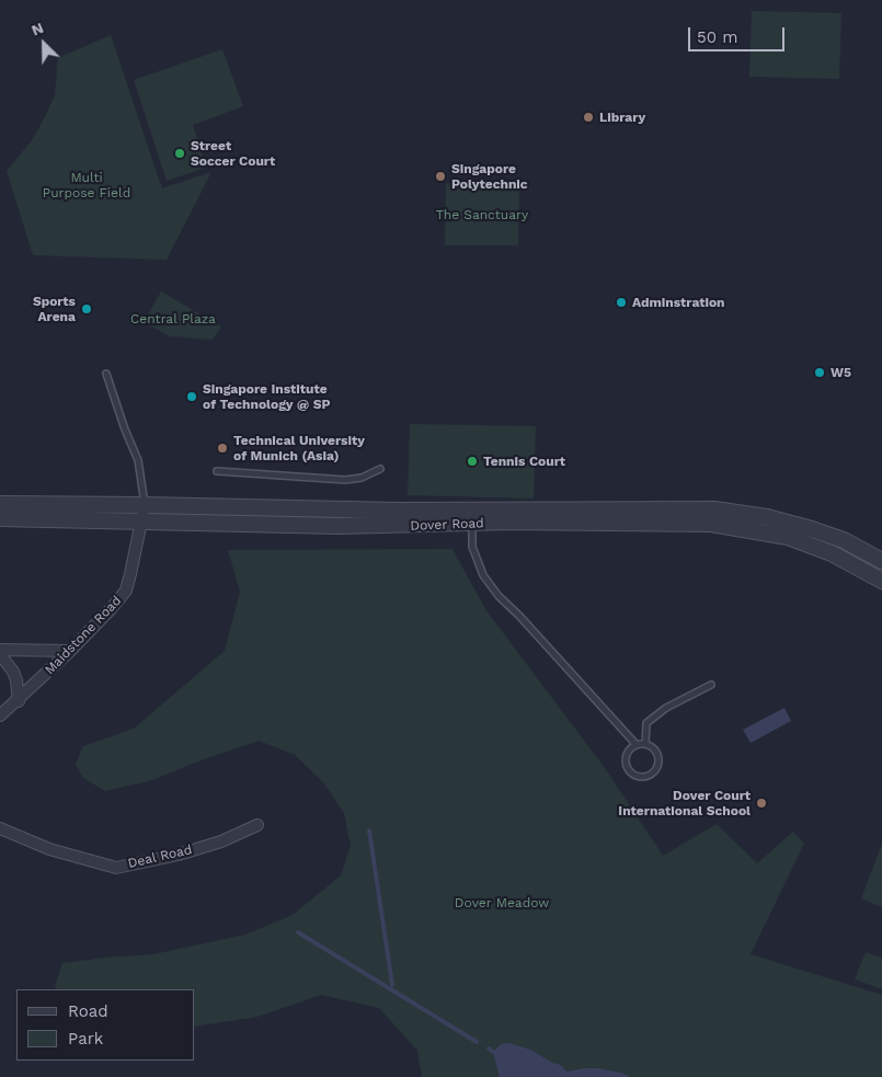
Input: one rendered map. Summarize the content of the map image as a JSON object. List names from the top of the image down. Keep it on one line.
{"streets":{"street":["Dover Road","Maidstone Road","Deal Road"]},"crossings":[["Dover Road","Maidstone Road"]],"parks":["Multi Purpose Field","The Sanctuary","Central Plaza","Dover Meadow"],"places":["Library","Street Soccer Court","Singapore Polytechnic","Adminstration","Sports Arena","W5","Singapore Institute of Technology @ SP","Technical University of Munich (Asia)","Tennis Court","Dover Court International School"],"legend":["Road","Park"],"scale_bar":"50 m","north":"top left"}
